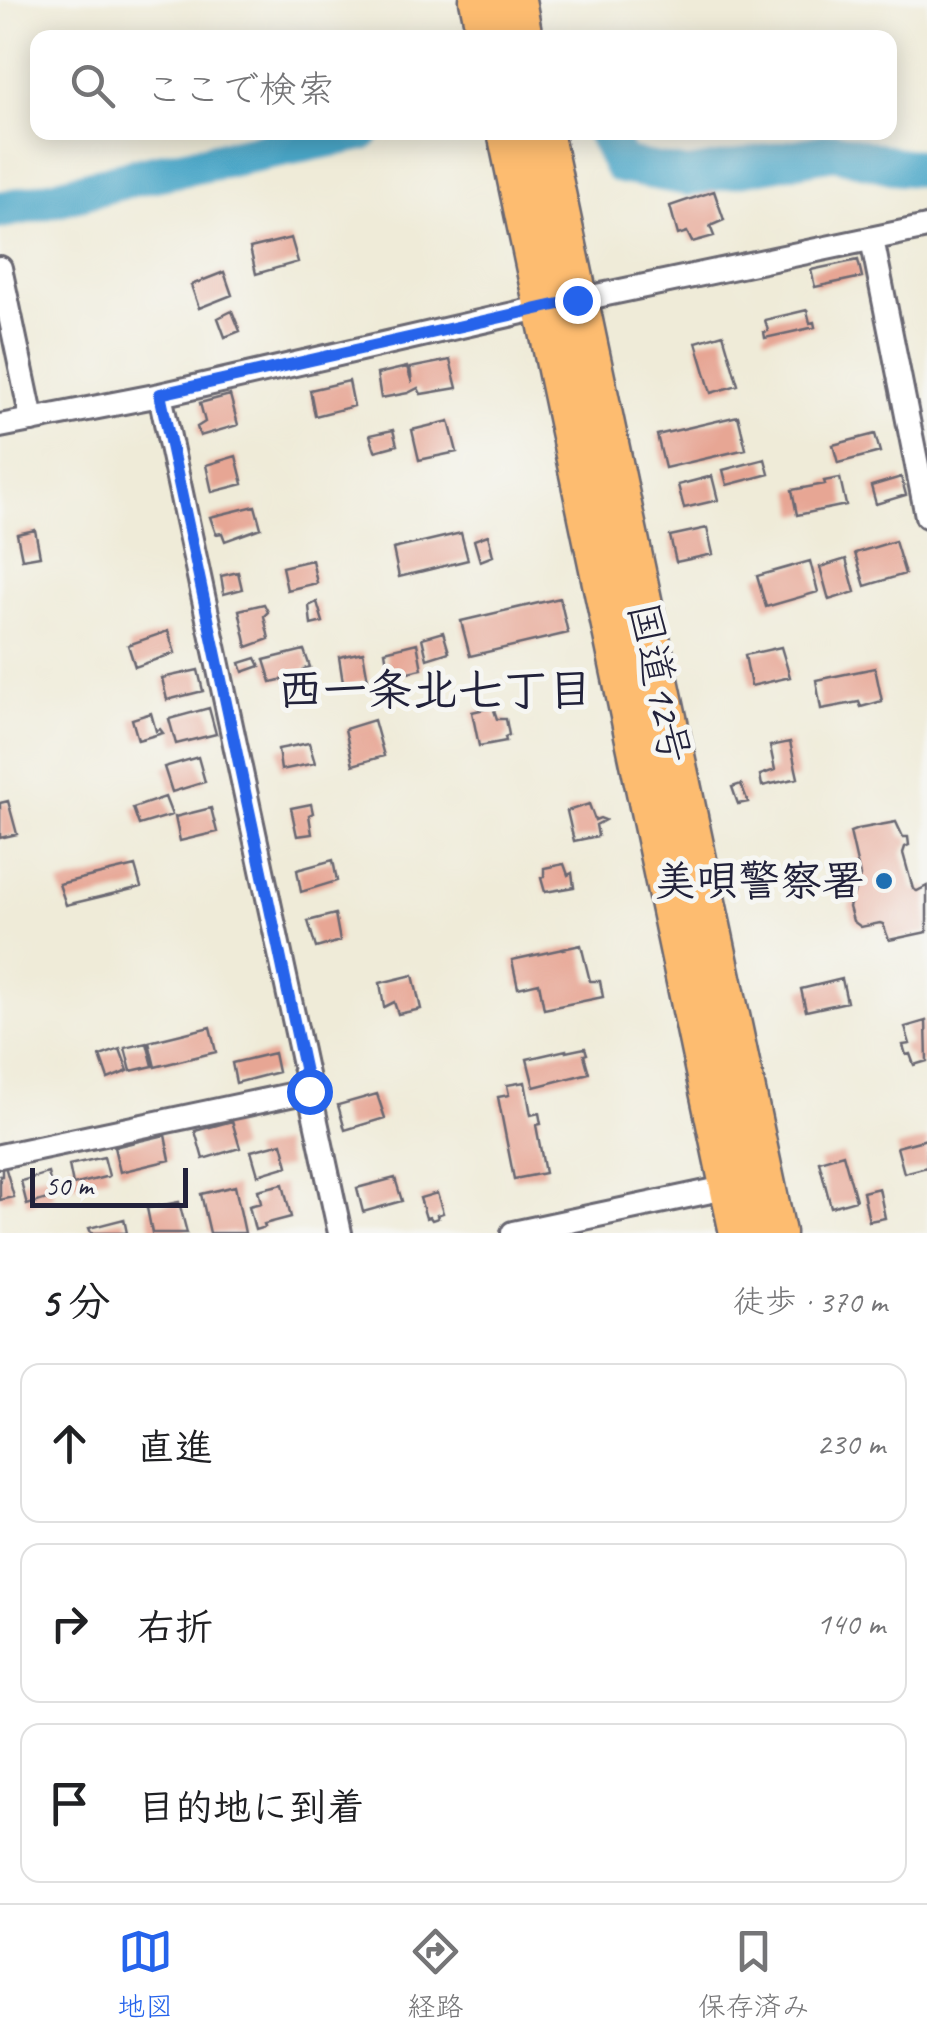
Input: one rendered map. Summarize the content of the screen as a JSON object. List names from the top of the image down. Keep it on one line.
{"streets":{"highway":["国道12号"]},"districts":["西一条北七丁目"],"places":["美唄警察署"],"scale_bar":"50 m","page":{"search":"ここで検索","scale":"50 m","heading":["5 分","徒歩 · 370 m"],"list":[["直進","230 m"],["右折","140 m"],"目的地に到着"],"nav":["地図","経路","保存済み"]}}
